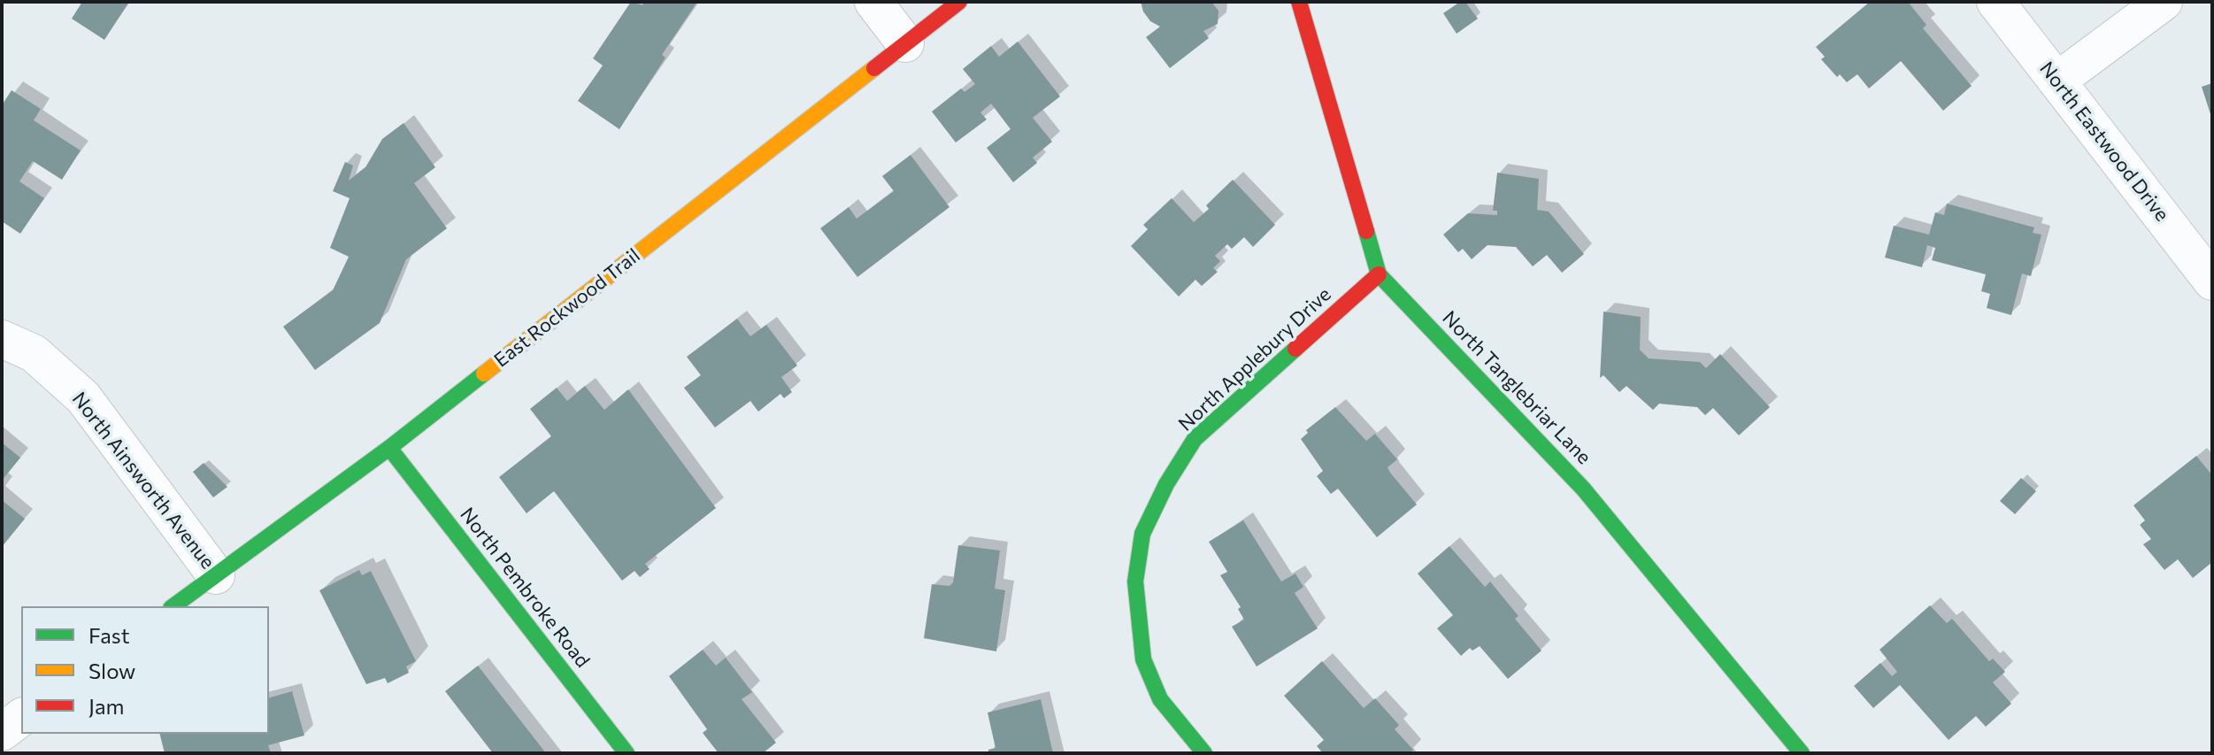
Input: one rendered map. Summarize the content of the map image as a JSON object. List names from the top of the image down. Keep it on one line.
{"streets":{"street":["North Eastwood Drive","East Rockwood Trail","North Applebury Drive","North Tanglebriar Lane","North Ainsworth Avenue","North Pembroke Road"]},"crossings":[["East Rockwood Trail","North Ainsworth Avenue"],["East Rockwood Trail","North Pembroke Road"],["North Applebury Drive","North Tanglebriar Lane"]],"legend":["Fast","Slow","Jam"]}
